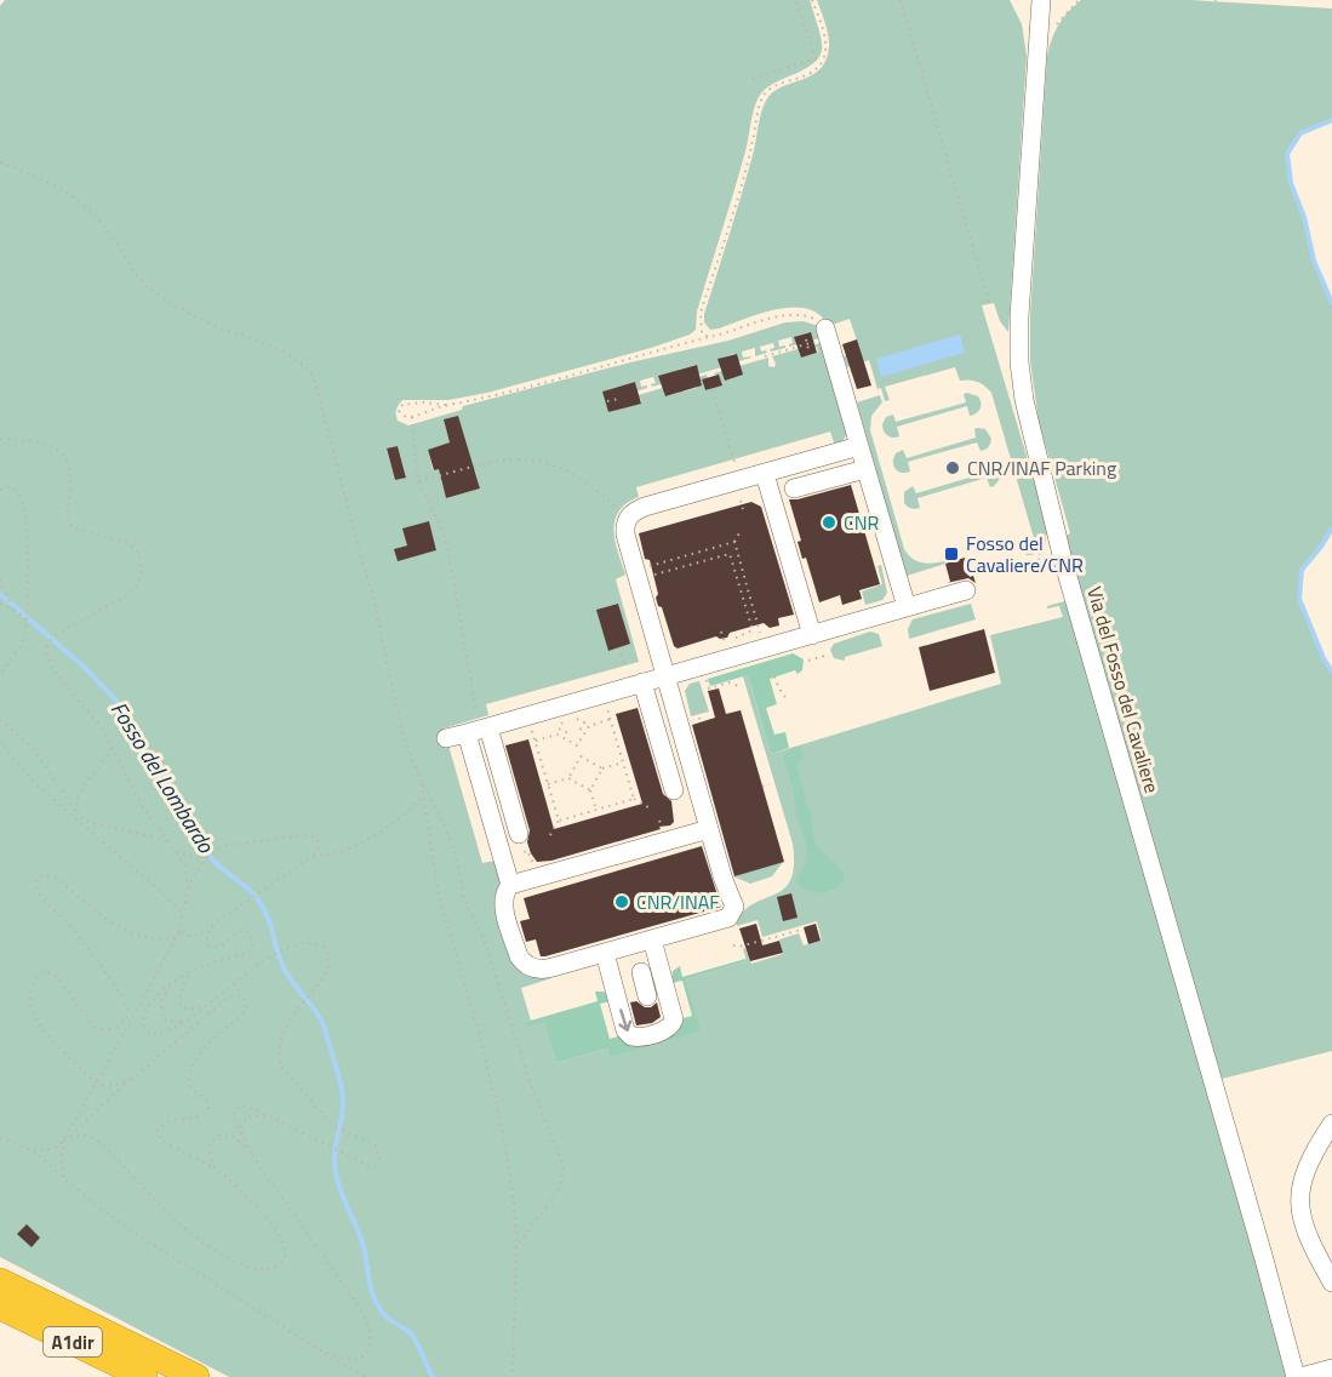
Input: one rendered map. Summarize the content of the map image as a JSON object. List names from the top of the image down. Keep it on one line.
{"streets":{"highway":["A1dir"],"street":["Via del Fosso del Cavaliere"]},"water":["Fosso del Lombardo"],"places":{"other":["CNR/INAF Parking","CNR","CNR/INAF"],"transit":["Fosso del Cavaliere/CNR"]}}
